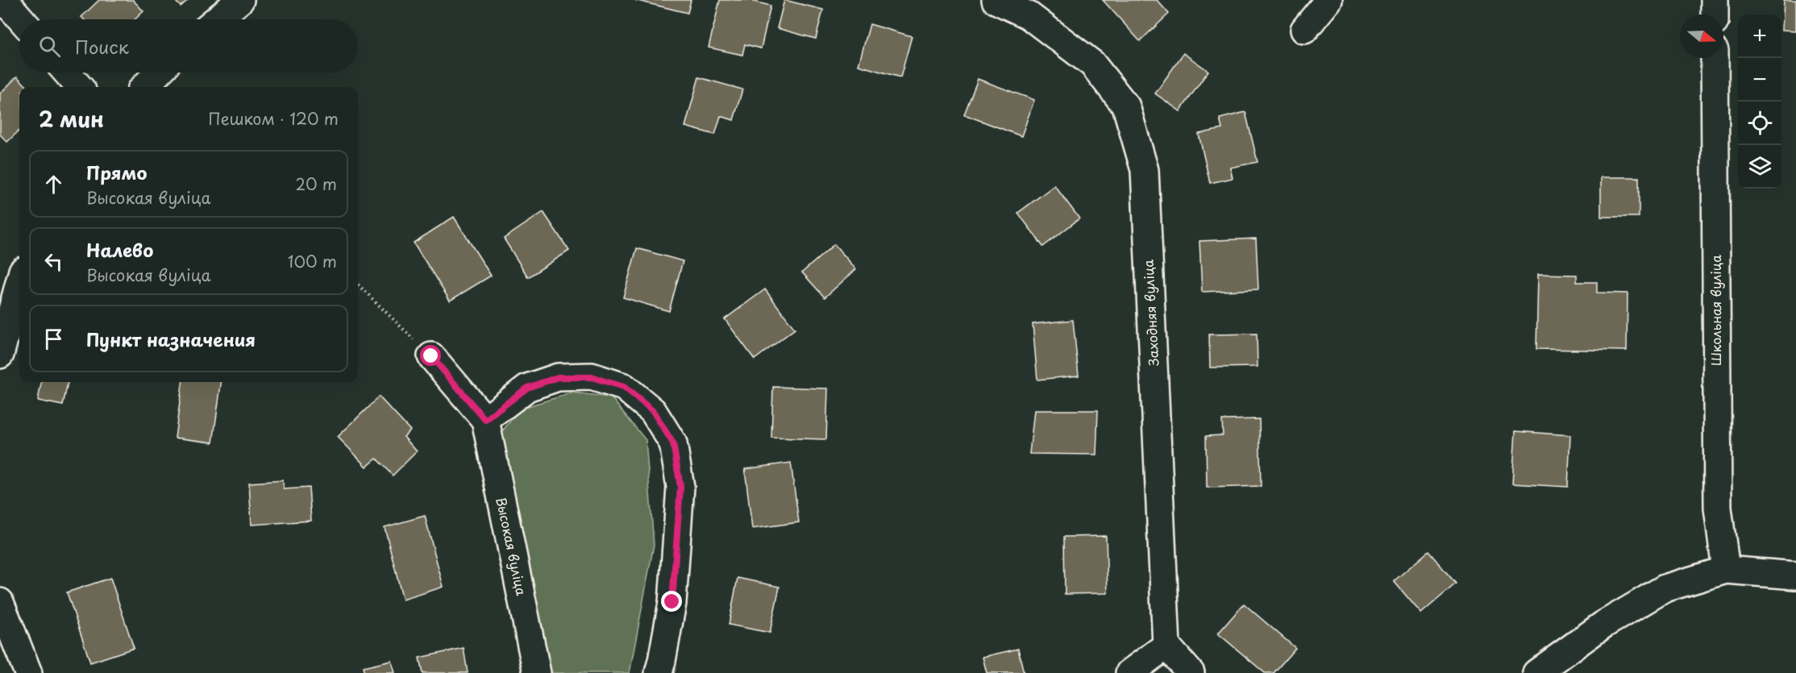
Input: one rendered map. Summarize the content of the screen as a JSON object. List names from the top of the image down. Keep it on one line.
{"streets":{"street":["Школьная вуліца","Заходняя вуліца","Высокая вуліца"]},"north":"right","page":{"map_buttons":["+","−"],"search":"Поиск","heading":["2 мин","Пешком · 120 m"],"list":[["Прямо","Высокая вуліца","20 m"],["Налево","Высокая вуліца","100 m"],"Пункт назначения"]}}
